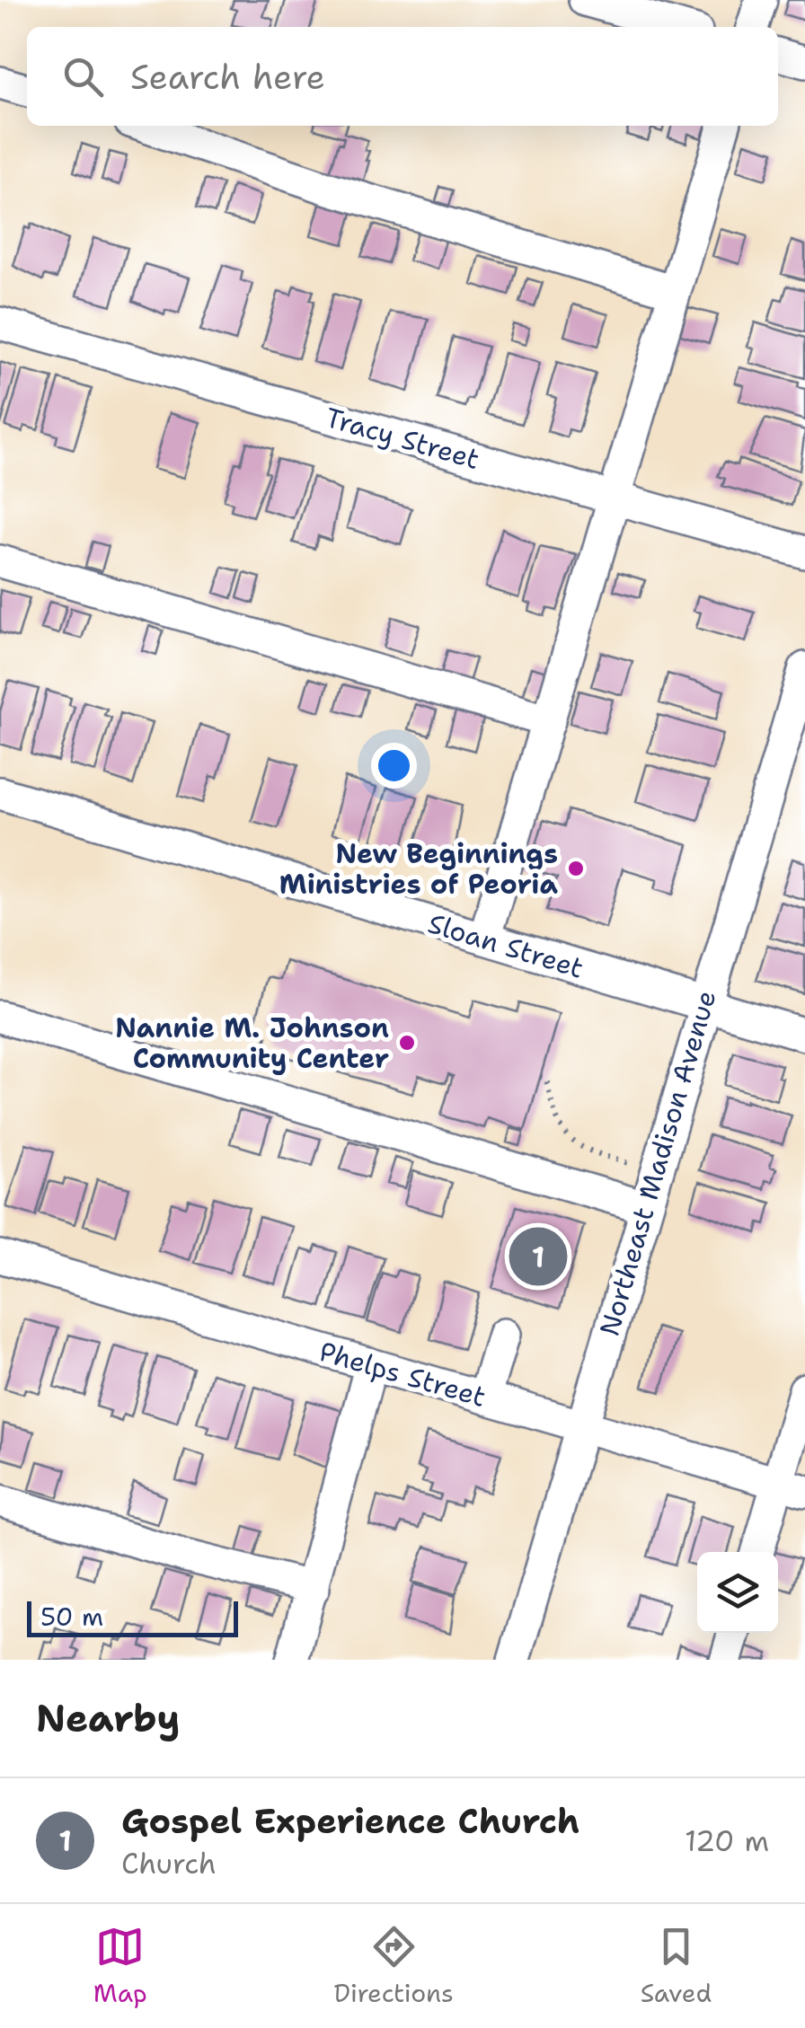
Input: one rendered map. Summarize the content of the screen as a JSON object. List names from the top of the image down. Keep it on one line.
{"streets":{"street":["Tracy Street","Sloan Street","Northeast Madison Avenue","Phelps Street"]},"crossings":[["Sloan Street","Northeast Madison Avenue"],["Northeast Madison Avenue","Phelps Street"]],"places":["New Beginnings Ministries of Peoria","Nannie M. Johnson Community Center"],"scale_bar":"50 m","page":{"search":"Search here","pins":"1","scale":"50 m","heading":"Nearby","list":[{"mark":"1","name":"Gospel Experience Church","note":"Church","value":"120 m"}],"nav":["Map","Directions","Saved"]}}
